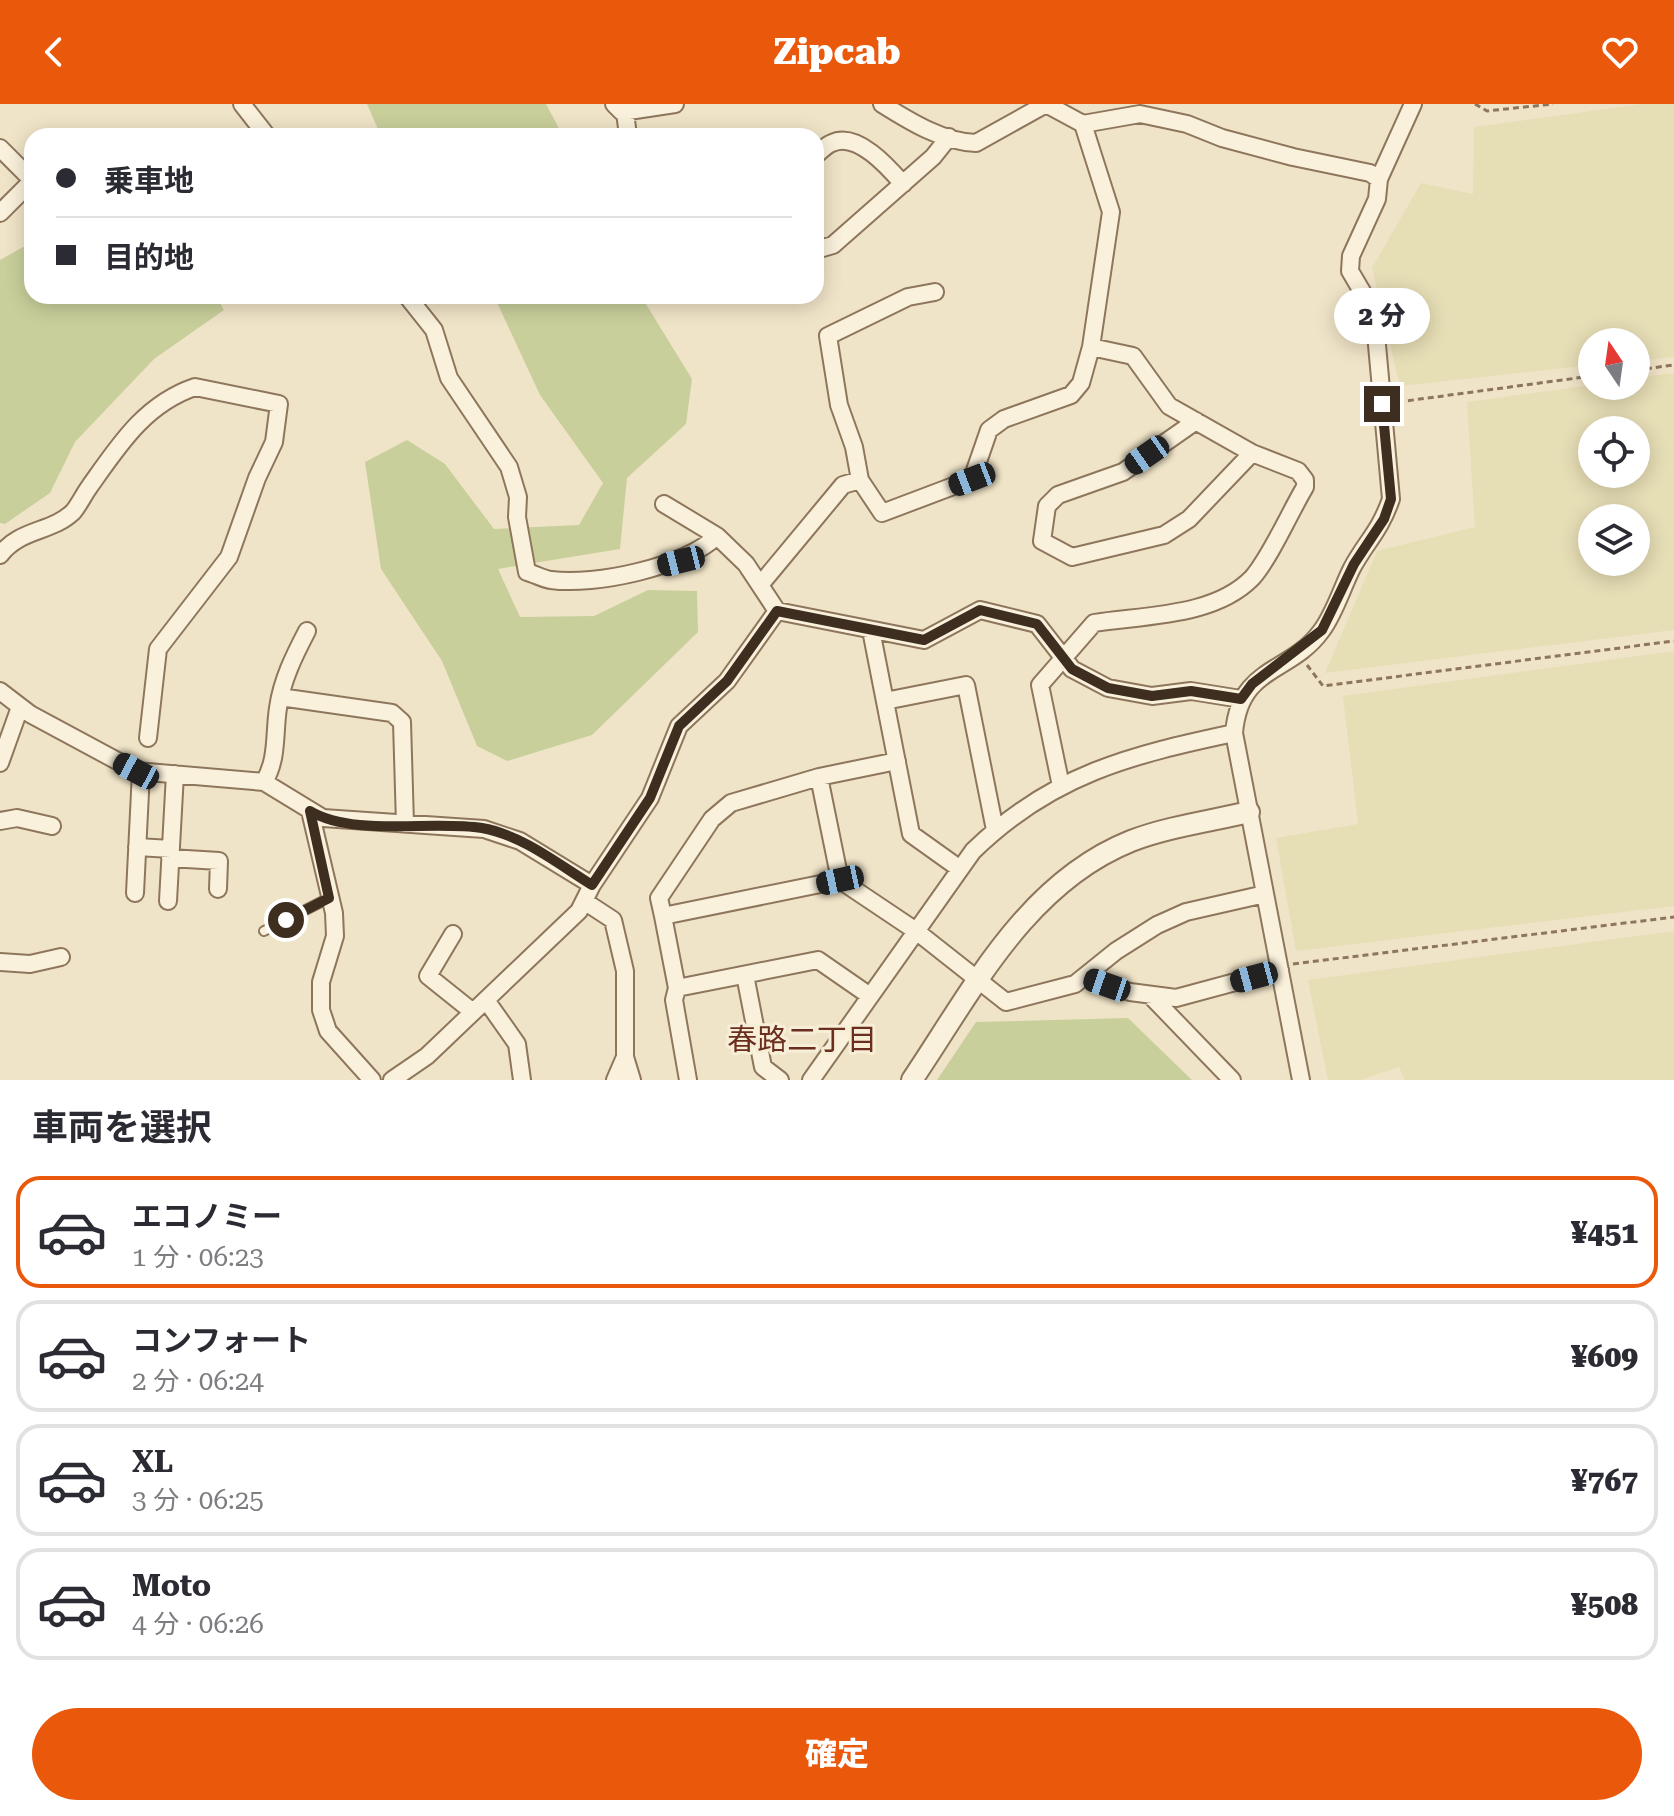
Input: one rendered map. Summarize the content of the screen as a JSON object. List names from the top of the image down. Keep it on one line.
{"districts":["春路二丁目"],"north":"top","page":{"header":"Zipcab","banner":["乗車地","目的地"],"bubble":"2 分","heading":"車両を選択","list":[{"name":"エコノミー","note":"1 分 · 06:23","value":"¥451"},{"name":"コンフォート","note":"2 分 · 06:24","value":"¥609"},{"name":"XL","note":"3 分 · 06:25","value":"¥767"},{"name":"Moto","note":"4 分 · 06:26","value":"¥508"}],"buttons":"確定"}}
